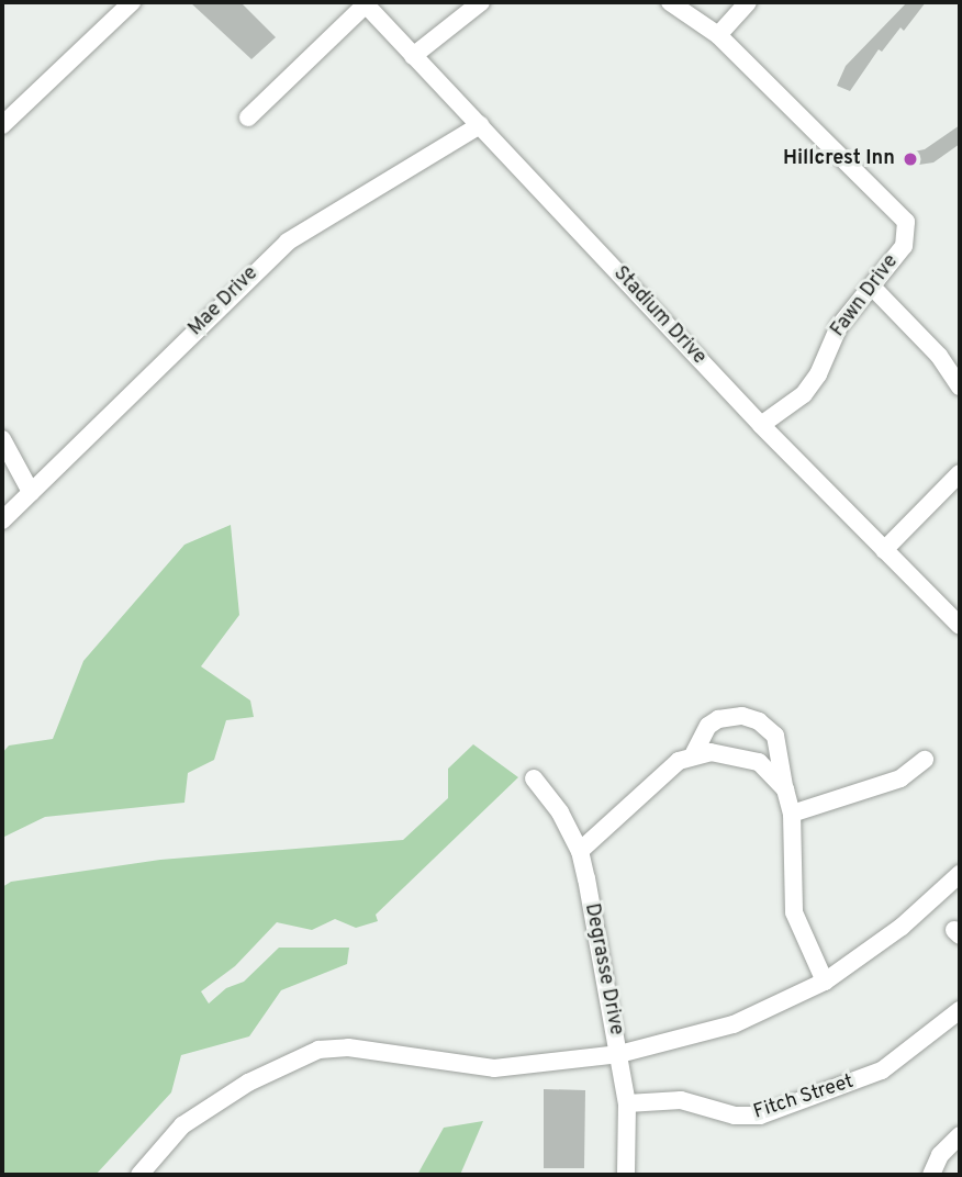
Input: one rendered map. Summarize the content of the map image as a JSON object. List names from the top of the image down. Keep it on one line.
{"streets":{"street":["Fawn Drive","Mae Drive","Stadium Drive","Degrasse Drive","Fitch Street"]},"crossings":[["Fawn Drive","Stadium Drive"],["Mae Drive","Stadium Drive"],["Degrasse Drive","Fitch Street"]],"places":["Hillcrest Inn"]}
